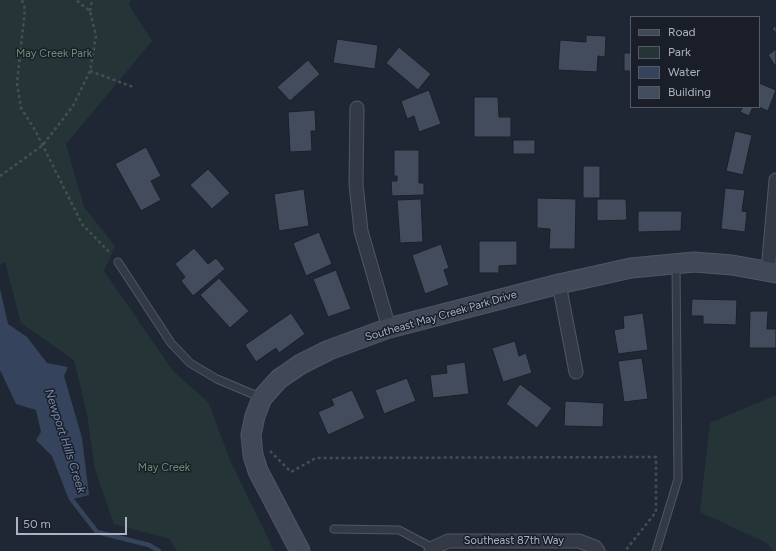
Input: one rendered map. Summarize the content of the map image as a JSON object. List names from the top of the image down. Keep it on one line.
{"streets":{"street":["Southeast May Creek Park Drive","Southeast 87th Way"]},"water":["Newport Hills Creek"],"parks":["May Creek Park","May Creek"],"legend":["Road","Park","Water","Building"],"scale_bar":"50 m"}
